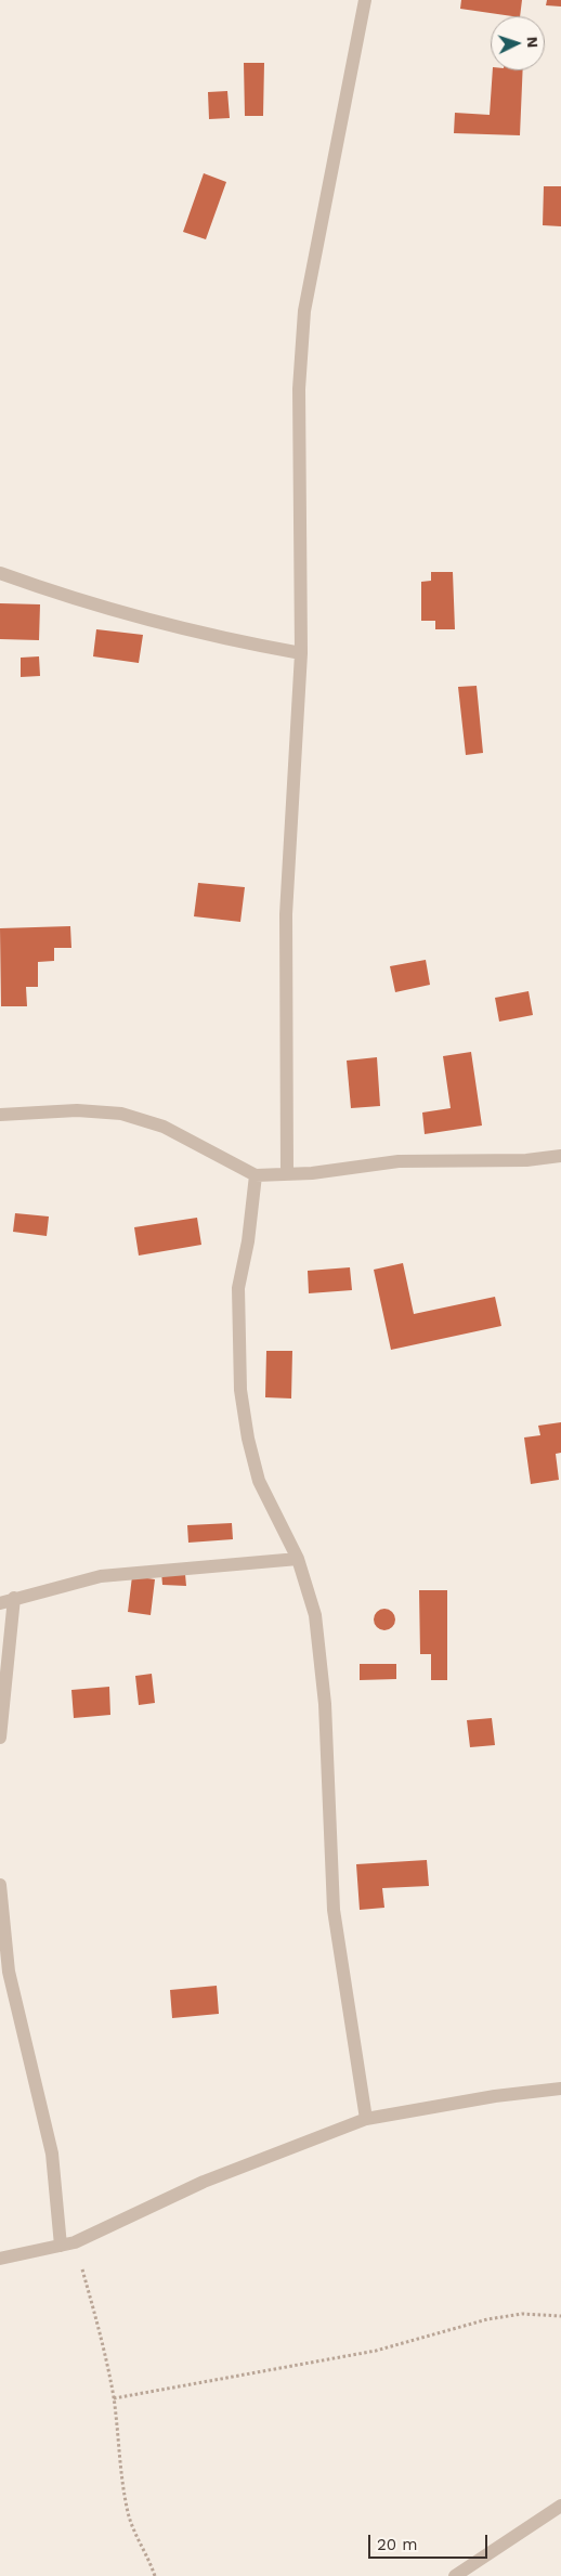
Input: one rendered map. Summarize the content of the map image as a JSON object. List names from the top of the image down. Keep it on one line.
{"scale_bar":"20 m","north":"right"}
